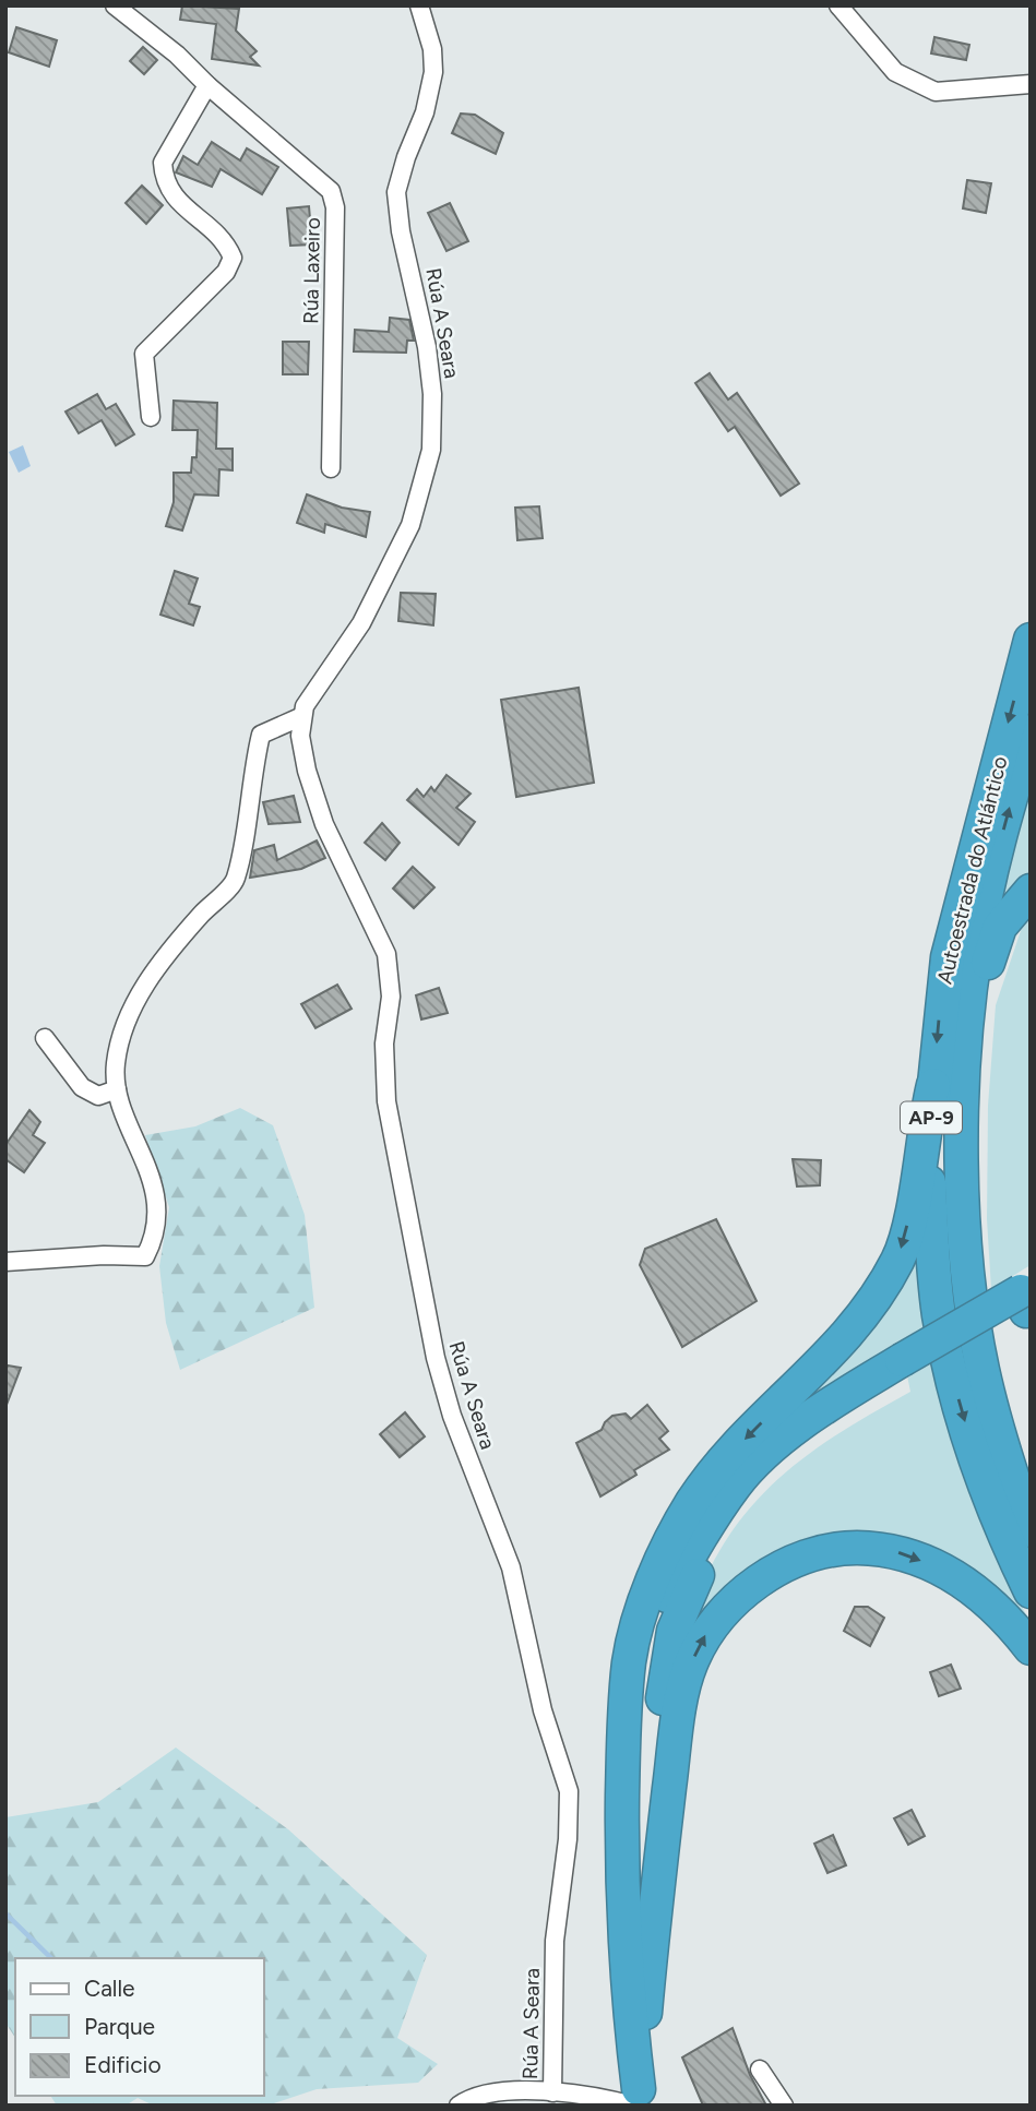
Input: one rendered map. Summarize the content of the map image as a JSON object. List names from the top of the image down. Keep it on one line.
{"streets":{"highway":["Autoestrada do Atlántico","AP-9"],"street":["Rúa Laxeiro","Rúa A Seara"]},"legend":["Calle","Parque","Edificio"]}
